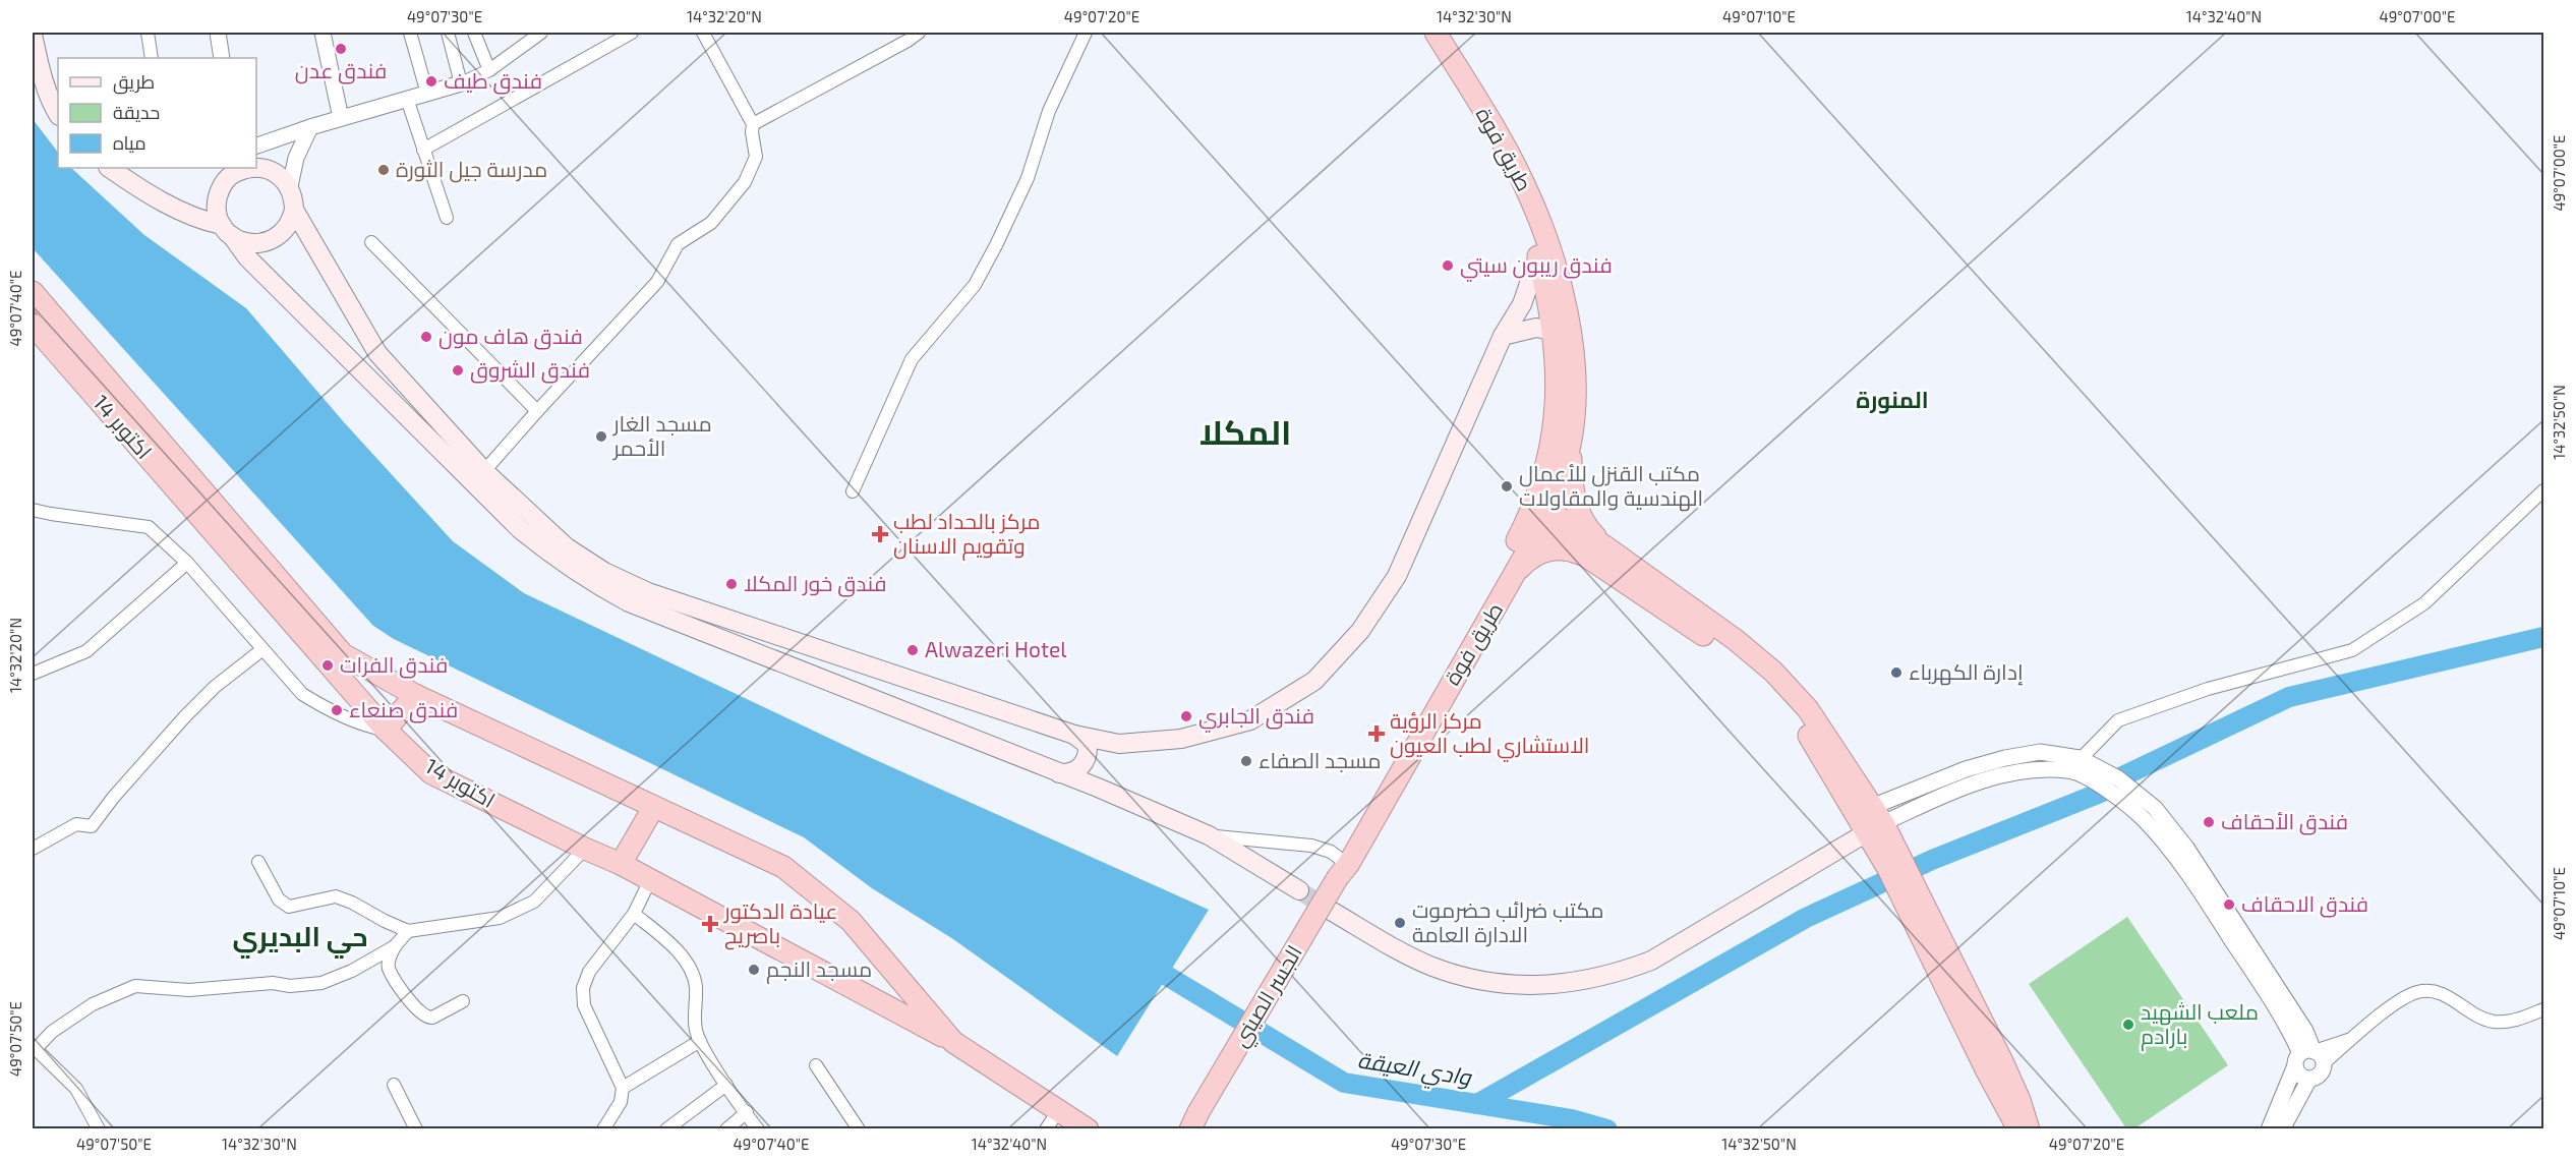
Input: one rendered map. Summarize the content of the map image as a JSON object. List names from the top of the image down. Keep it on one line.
{"streets":{"highway":["طريق فوة","14 اكتوبر","الجسر الصيني"]},"crossings":[["طريق فوة","الجسر الصيني"]],"districts":["المنورة","المكلا","حي البديري"],"water":["وادي العيقة"],"places":{"other":["فندق عدن","فندق طيف","مدرسة جيل الثورة","فندق ريبون سيتي","فندق هاف مون","فندق الشروق","مسجد الغار الأحمر","مكتب القنزل للأعمال الهندسية والمقاولات","فندق خور المكلا","Alwazeri Hotel","فندق الفرات","إدارة الكهرباء","فندق صنعاء","فندق الجابري","مسجد الصفاء","فندق الأحقاف","فندق الاحقاف","مكتب ضرائب حضرموت الادارة العامة","مسجد النجم","ملعب الشهيد بارادم"],"health":["مركز بالحداد لطب وتقويم الاسنان","مركز الرؤية الاستشاري لطب العيون","عيادة الدكتور باصريح"]},"legend":["طريق","حديقة","مياه"],"coordinates":["49°07'30\"E","14°32'20\"N","49°07'20\"E","14°32'30\"N","49°07'10\"E","14°32'40\"N","49°07'00\"E","49°07'40\"E","14°32'50\"N","49°07'50\"E"]}
